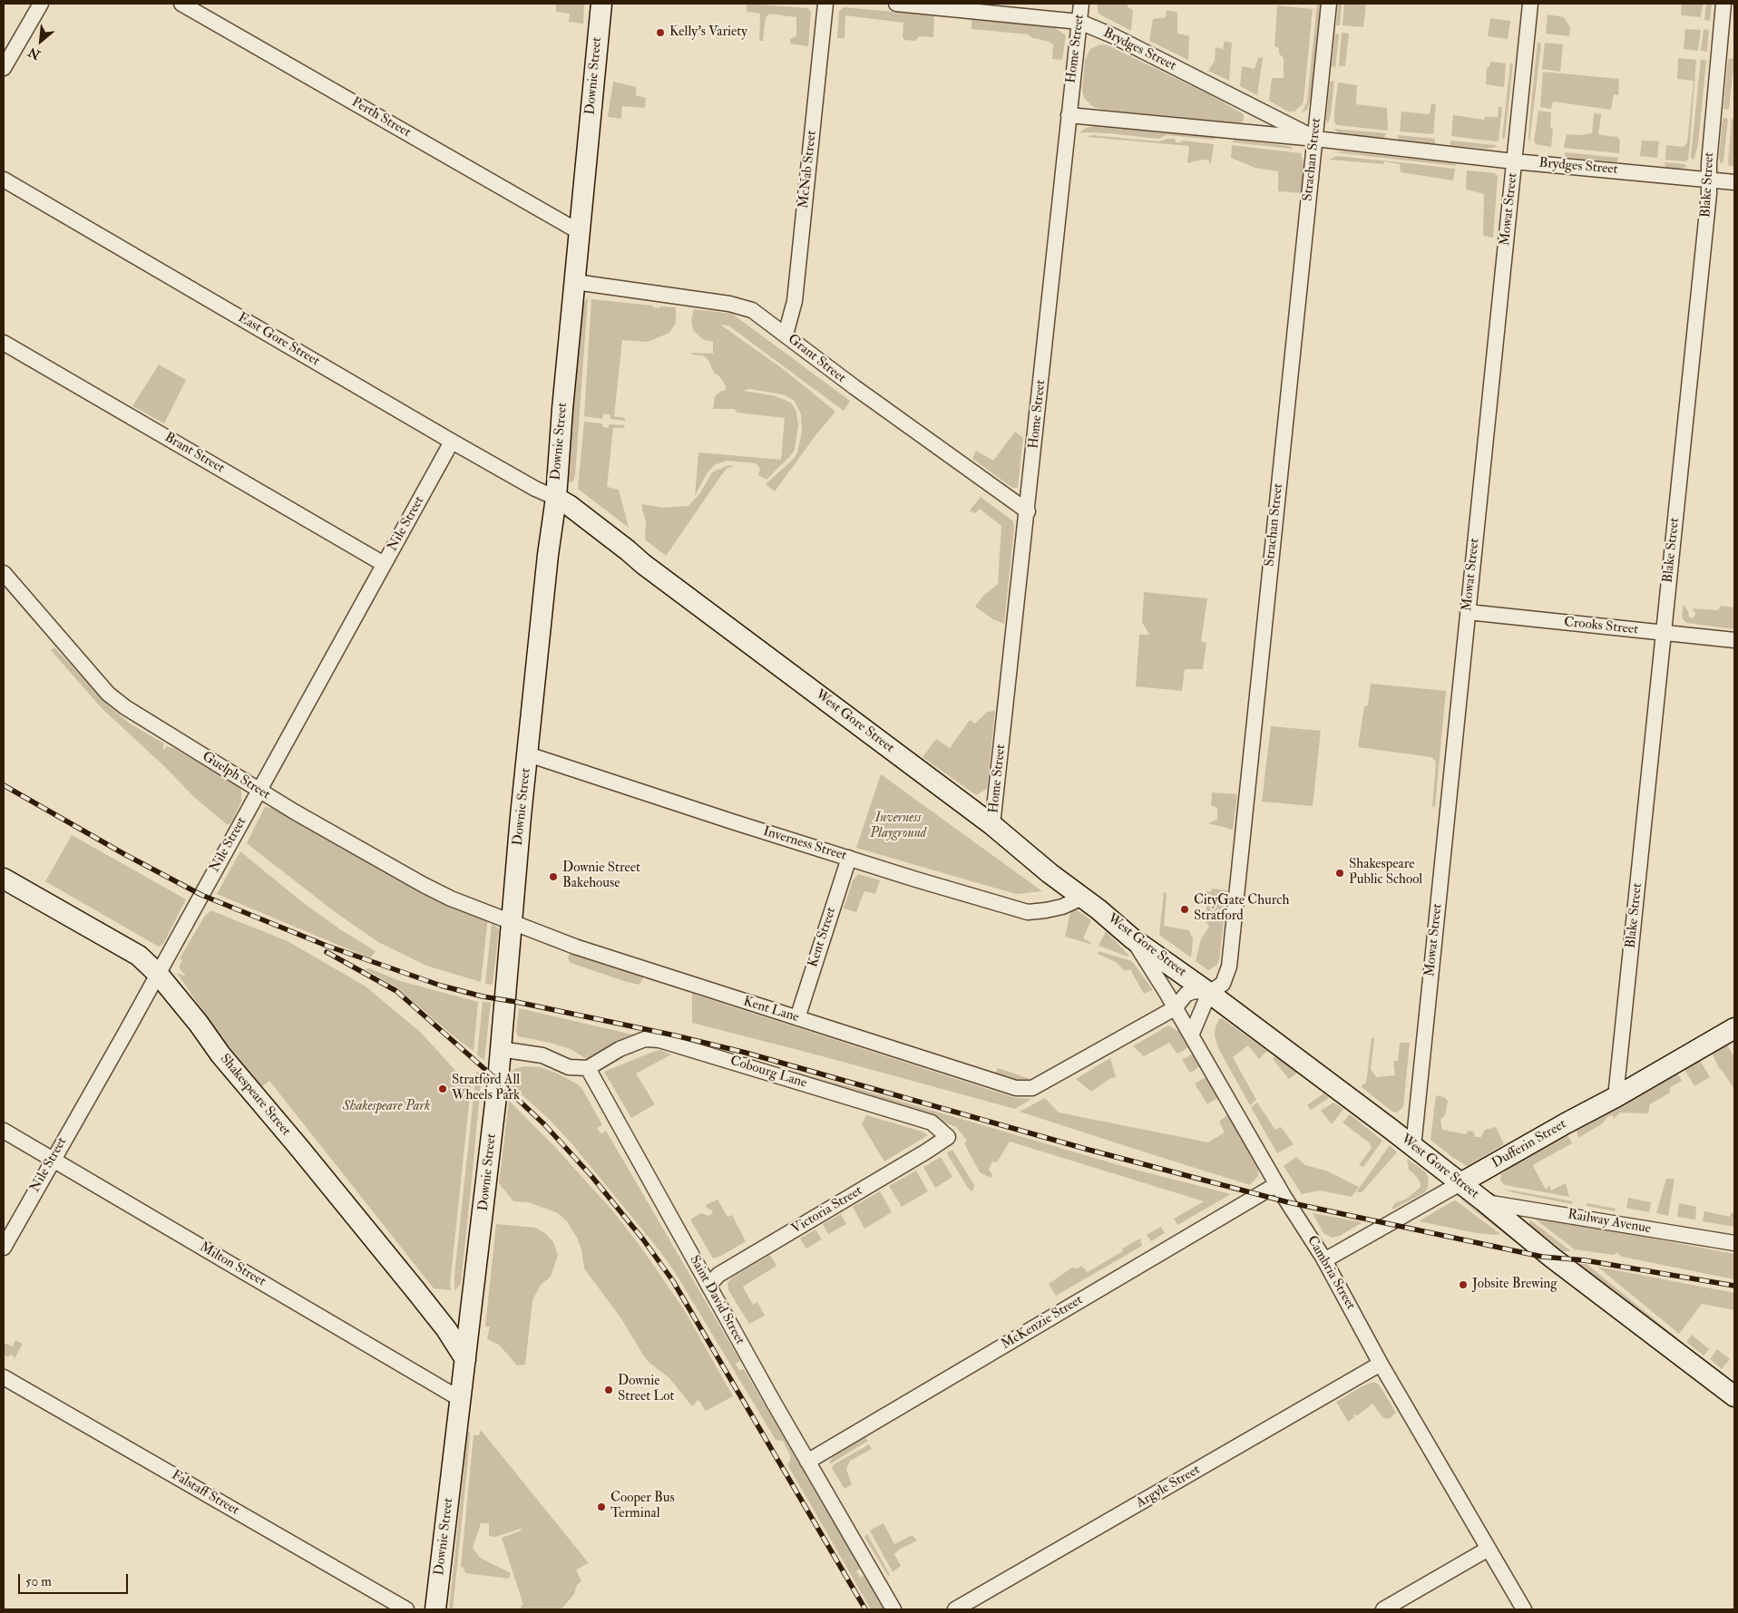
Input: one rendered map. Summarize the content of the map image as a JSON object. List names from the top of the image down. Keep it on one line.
{"streets":{"street":["Home Street","Brydges Street","Downie Street","Perth Street","Strachan Street","McNab Street","Blake Street","Mowat Street","East Gore Street","Grant Street","Brant Street","Nile Street","Crooks Street","West Gore Street","Guelph Street","Inverness Street","Kent Street","Kent Lane","Cobourg Lane","Shakespeare Street","Dufferin Street","Victoria Street","Railway Avenue","Milton Street","Cambria Street","Saint David Street","McKenzie Street","Argyle Street","Falstaff Street"]},"crossings":[["Home Street","Brydges Street"],["Home Street","Grant Street"],["Home Street","West Gore Street"],["Brydges Street","Strachan Street"],["Brydges Street","Blake Street"],["Brydges Street","Mowat Street"],["Downie Street","Perth Street"],["Downie Street","East Gore Street"],["Downie Street","Grant Street"],["Downie Street","West Gore Street"],["Downie Street","Guelph Street"],["Downie Street","Inverness Street"],["Downie Street","Kent Lane"],["Downie Street","Shakespeare Street"],["Downie Street","Milton Street"],["Strachan Street","West Gore Street"],["Strachan Street","Cambria Street"],["McNab Street","Grant Street"],["Blake Street","Crooks Street"],["Blake Street","Dufferin Street"],["Mowat Street","Crooks Street"],["Mowat Street","West Gore Street"],["East Gore Street","Nile Street"],["East Gore Street","West Gore Street"],["Brant Street","Nile Street"],["Nile Street","Guelph Street"],["Nile Street","Shakespeare Street"],["Nile Street","Milton Street"],["West Gore Street","Inverness Street"],["West Gore Street","Dufferin Street"],["West Gore Street","Railway Avenue"],["West Gore Street","Cambria Street"],["Guelph Street","Kent Lane"],["Inverness Street","Kent Street"],["Kent Street","Kent Lane"],["Kent Lane","Cambria Street"],["Cobourg Lane","Victoria Street"],["Cobourg Lane","Saint David Street"],["Dufferin Street","Cambria Street"],["Victoria Street","Saint David Street"],["Cambria Street","McKenzie Street"],["Cambria Street","Argyle Street"],["Saint David Street","McKenzie Street"]],"parks":["Inverness Playground","Shakespeare Park"],"places":["Kelly's Variety","Shakespeare Public School","Downie Street Bakehouse","CityGate Church Stratford","Stratford All Wheels Park","Jobsite Brewing","Downie Street Lot","Cooper Bus Terminal"],"scale_bar":"50 m","north":"bottom left"}
